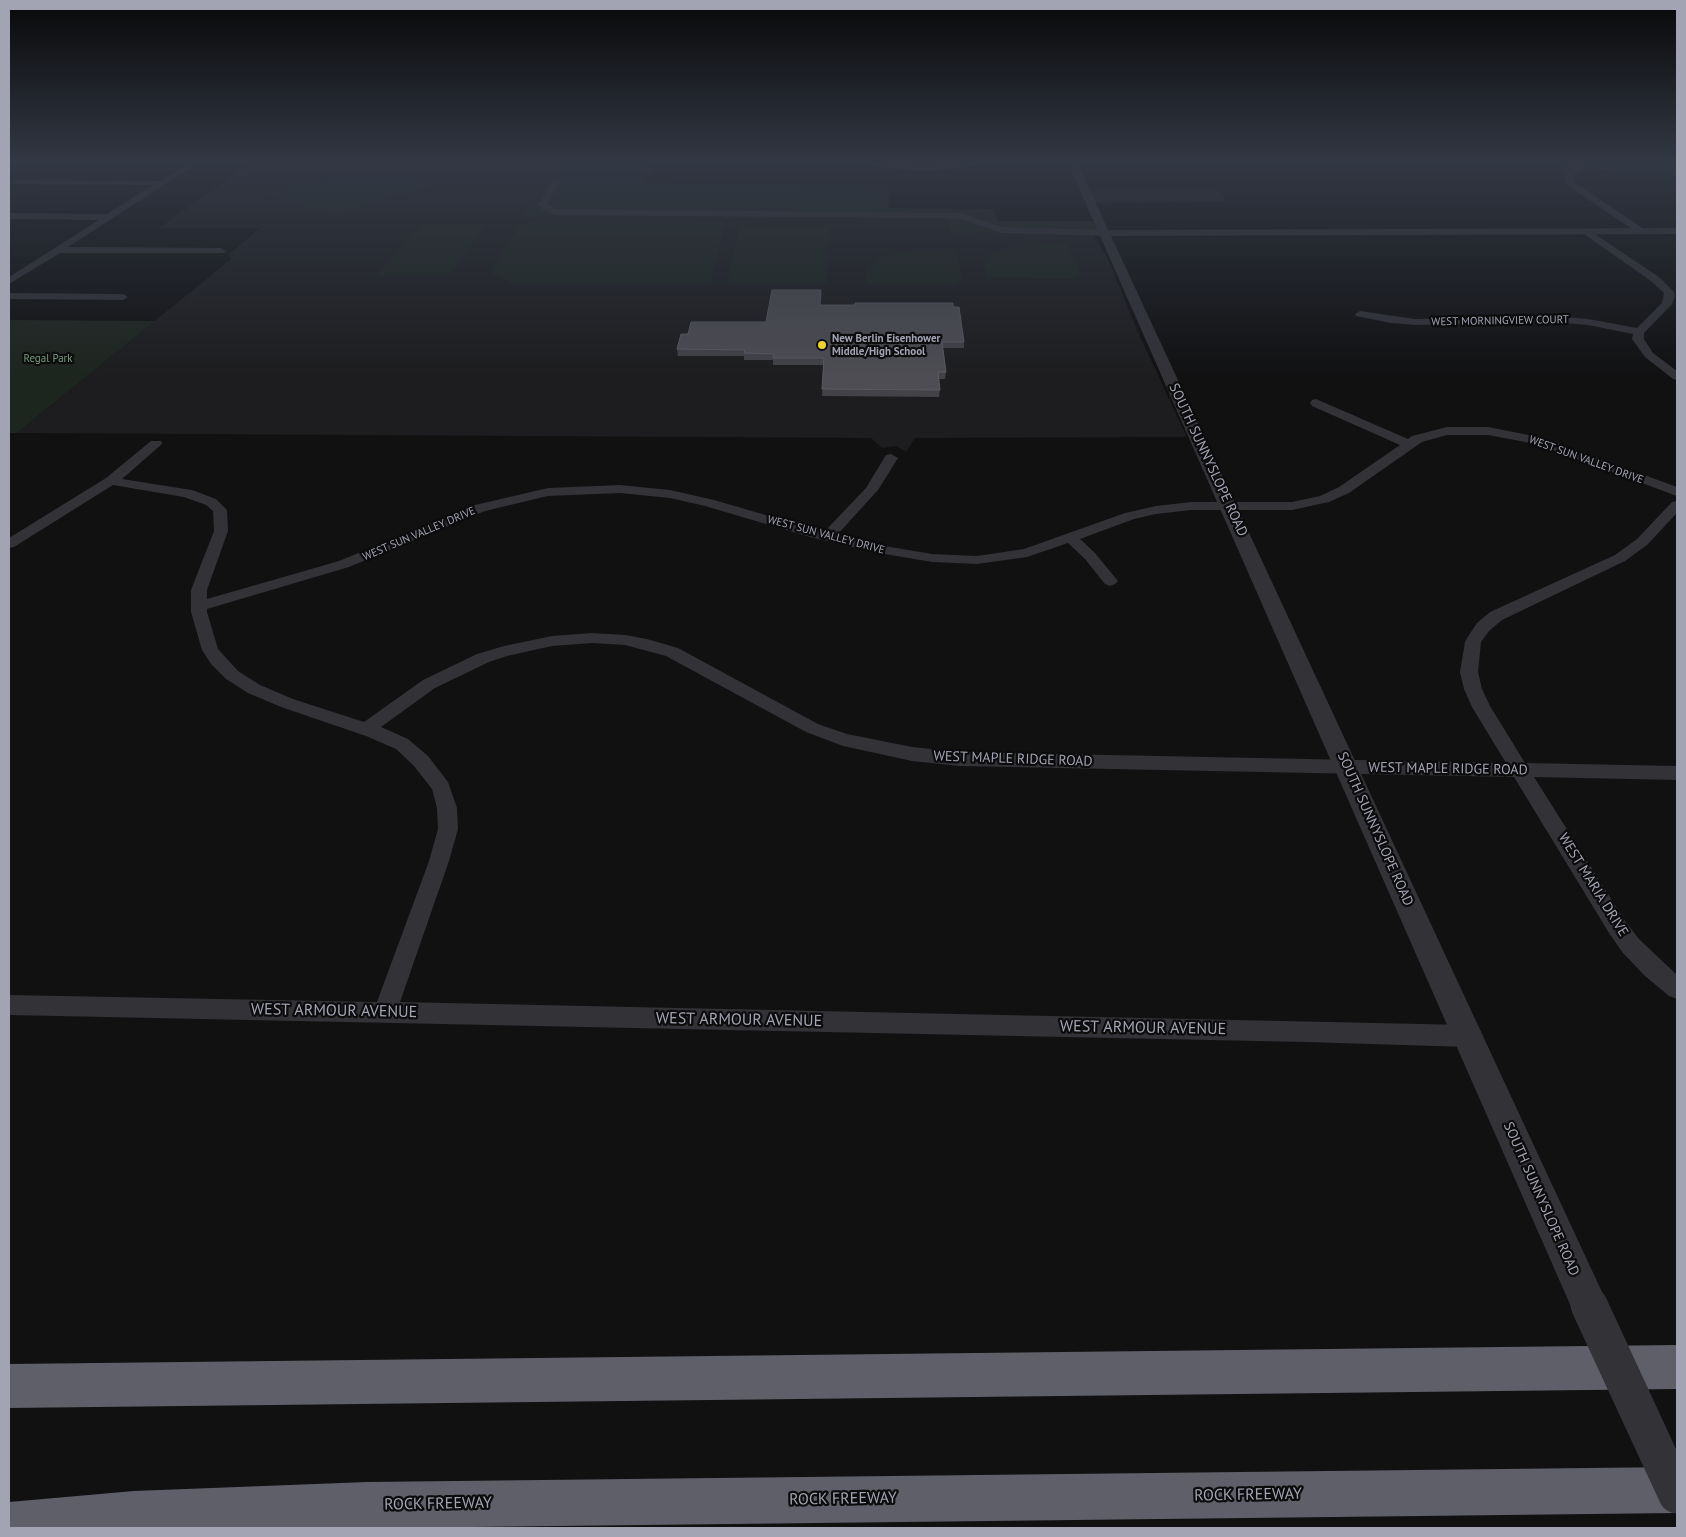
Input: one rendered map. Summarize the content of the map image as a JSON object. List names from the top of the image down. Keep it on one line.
{"streets":{"highway":["ROCK FREEWAY"],"street":["WEST MORNINGVIEW COURT","SOUTH SUNNYSLOPE ROAD","WEST SUN VALLEY DRIVE","WEST MAPLE RIDGE ROAD","WEST MARIA DRIVE","WEST ARMOUR AVENUE"]},"crossings":[["SOUTH SUNNYSLOPE ROAD","WEST SUN VALLEY DRIVE"],["SOUTH SUNNYSLOPE ROAD","WEST MAPLE RIDGE ROAD"],["SOUTH SUNNYSLOPE ROAD","WEST ARMOUR AVENUE"],["WEST MAPLE RIDGE ROAD","WEST MARIA DRIVE"]],"parks":["Regal Park"],"places":["New Berlin Eisenhower Middle/High School"]}
